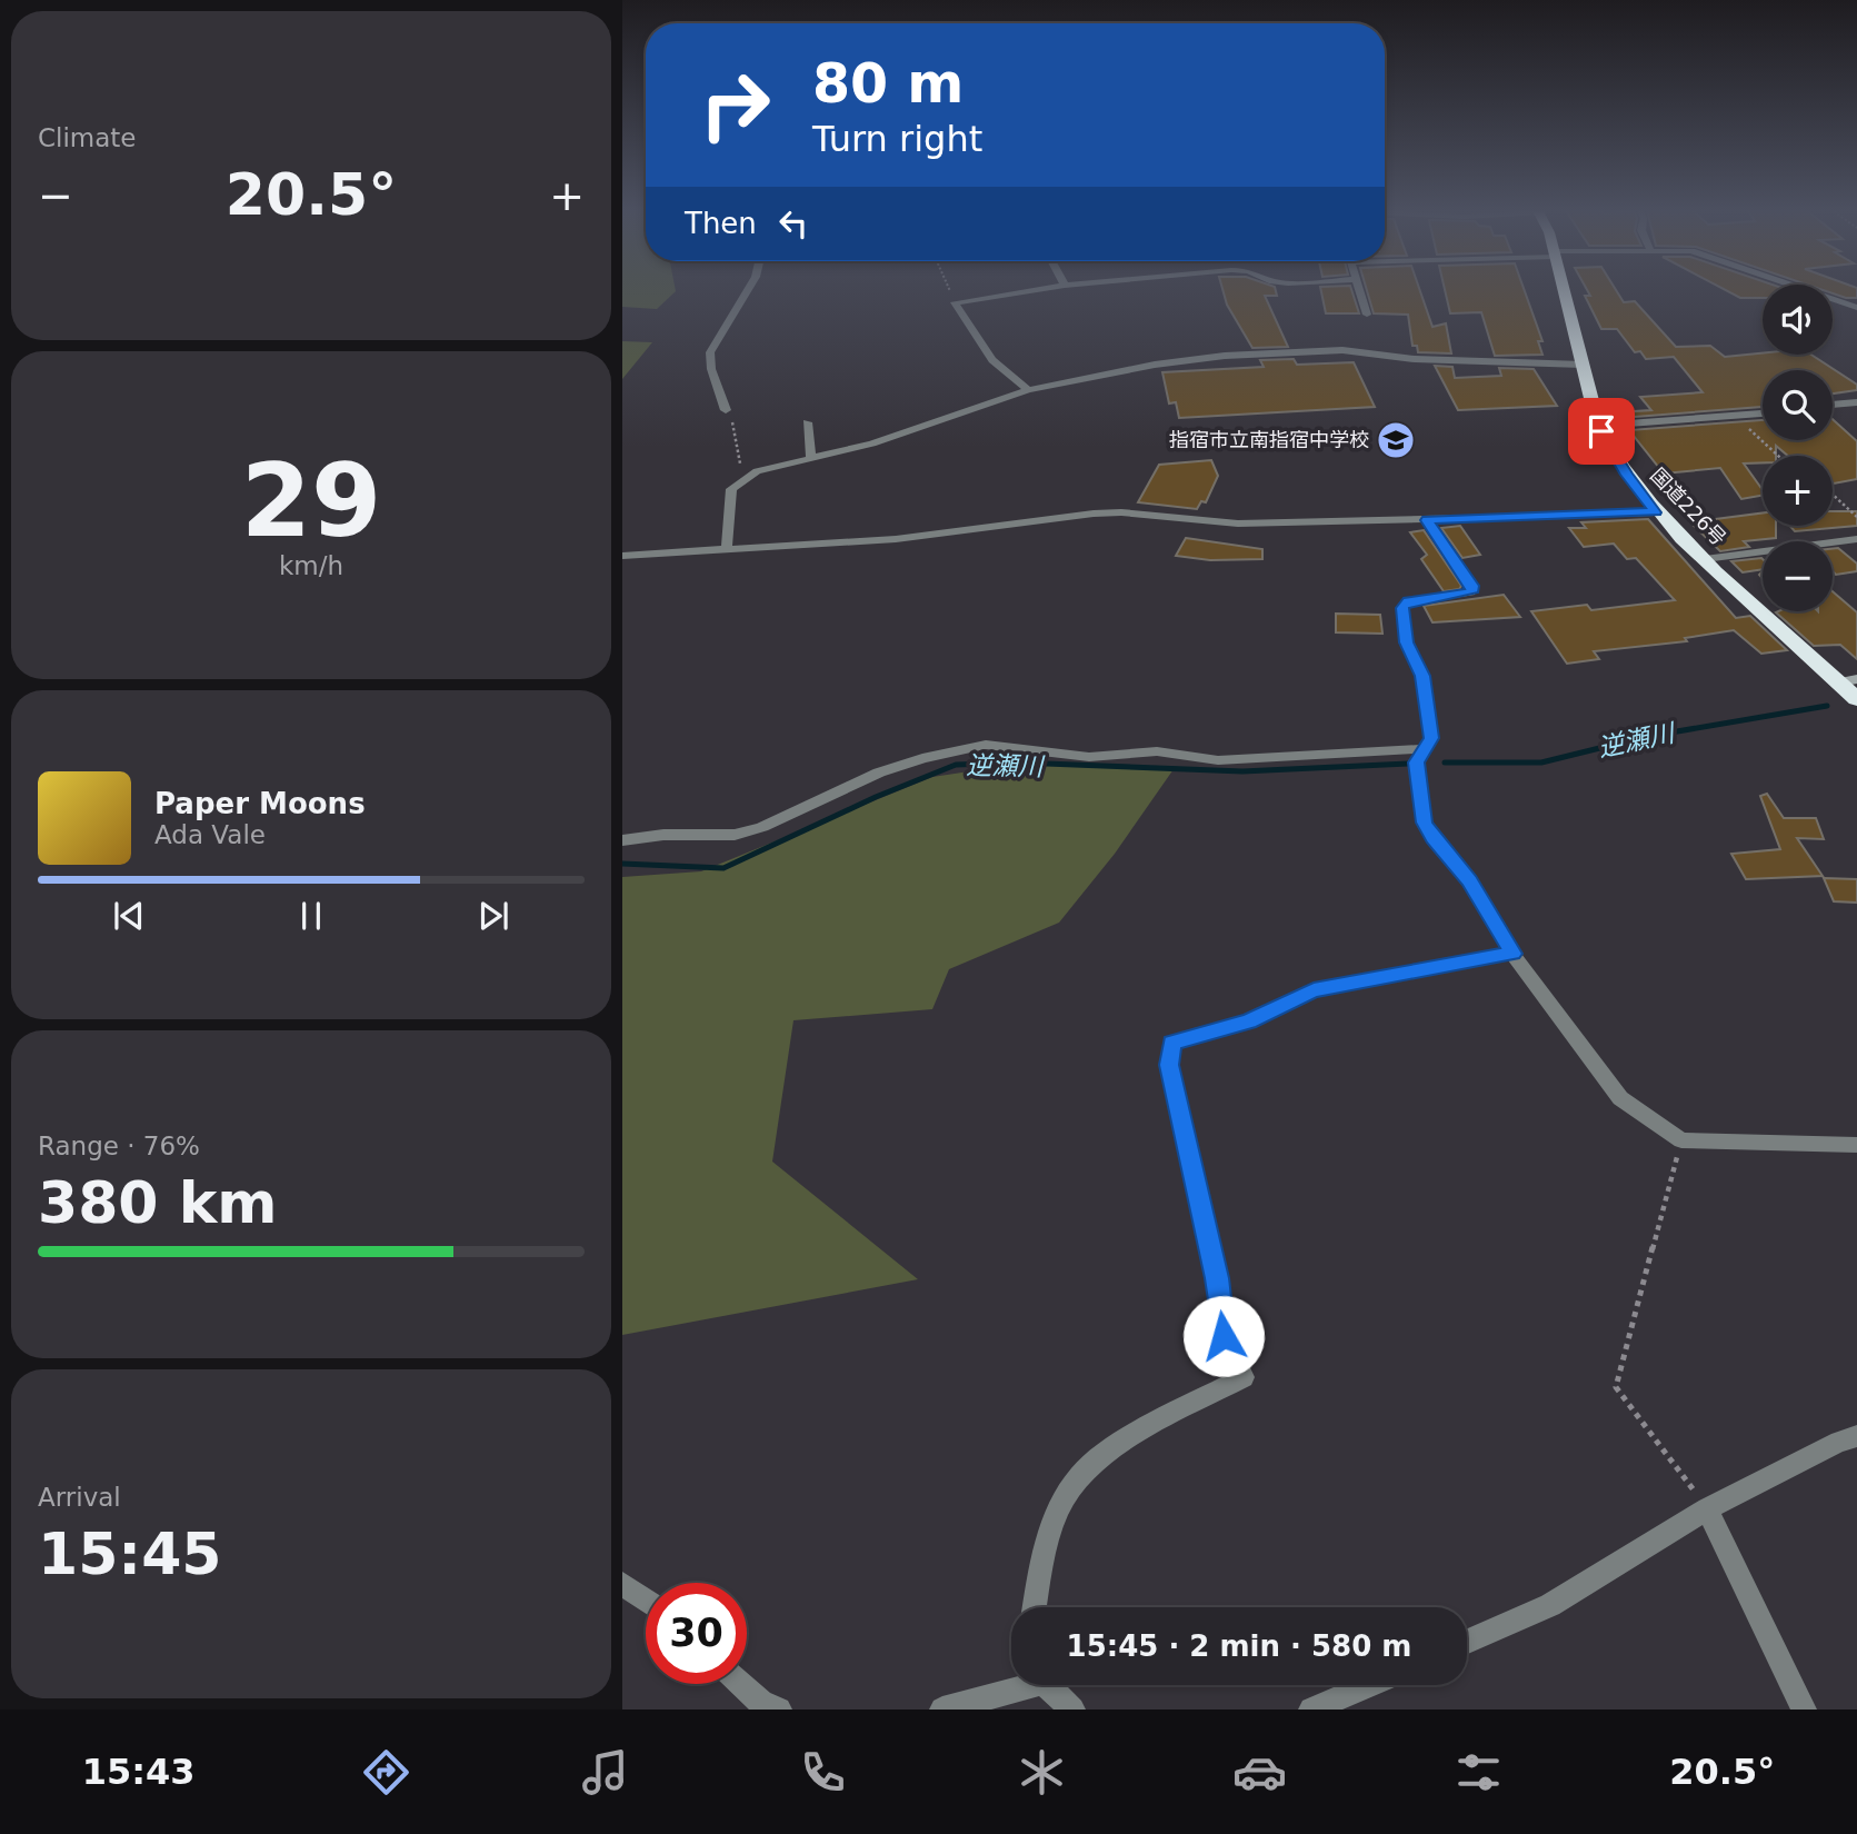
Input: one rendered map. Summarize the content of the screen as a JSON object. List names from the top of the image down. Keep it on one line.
{"streets":{"highway":["国道226号"]},"water":["逆瀬川"],"places":{"school or university":["指宿市立南指宿中学校"]},"page":{"tile":["Climate",["29","km/h"],["Range · 76%","380 km"],["Arrival","15:45"]],"turn":["80 m","Turn right"],"heat":["−","20.5°","+"],"then":"Then","map_buttons":["+","−"],"song":["Paper Moons","Ada Vale"],"limit":"30","trip":"15:45 · 2 min · 580 m","tabs":["15:43","20.5°"]}}
